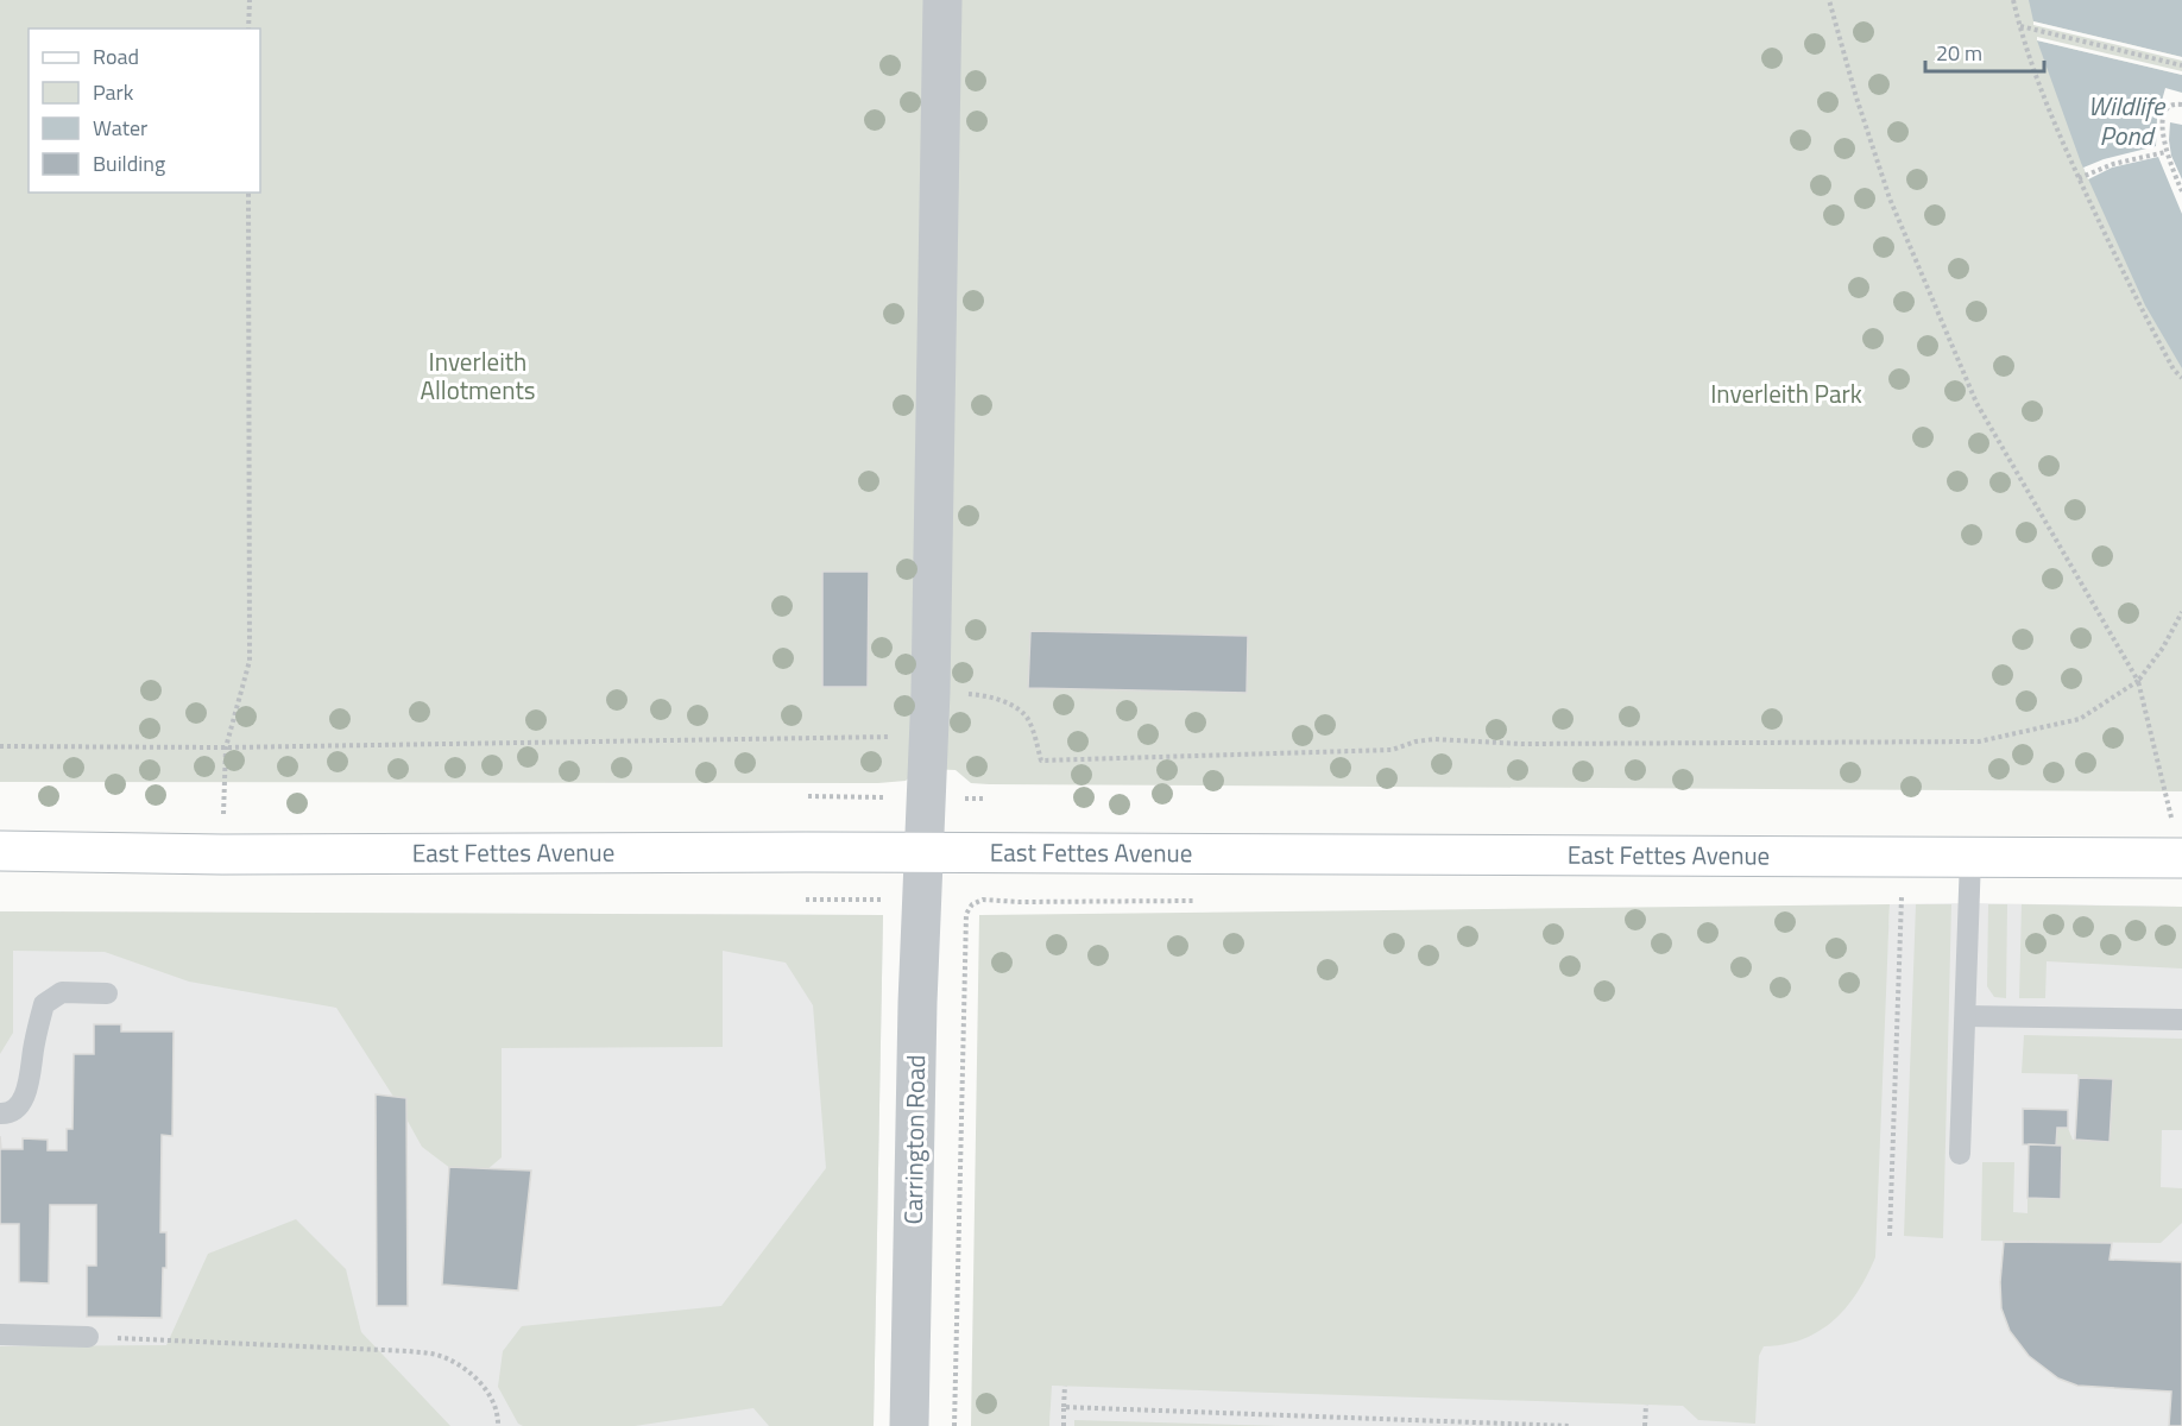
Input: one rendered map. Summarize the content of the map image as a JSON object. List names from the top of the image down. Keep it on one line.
{"streets":{"street":["East Fettes Avenue","Carrington Road"]},"crossings":[["East Fettes Avenue","Carrington Road"]],"water":["Wildlife Pond"],"parks":["Inverleith Allotments","Inverleith Park"],"legend":["Road","Park","Water","Building"],"scale_bar":"20 m"}
